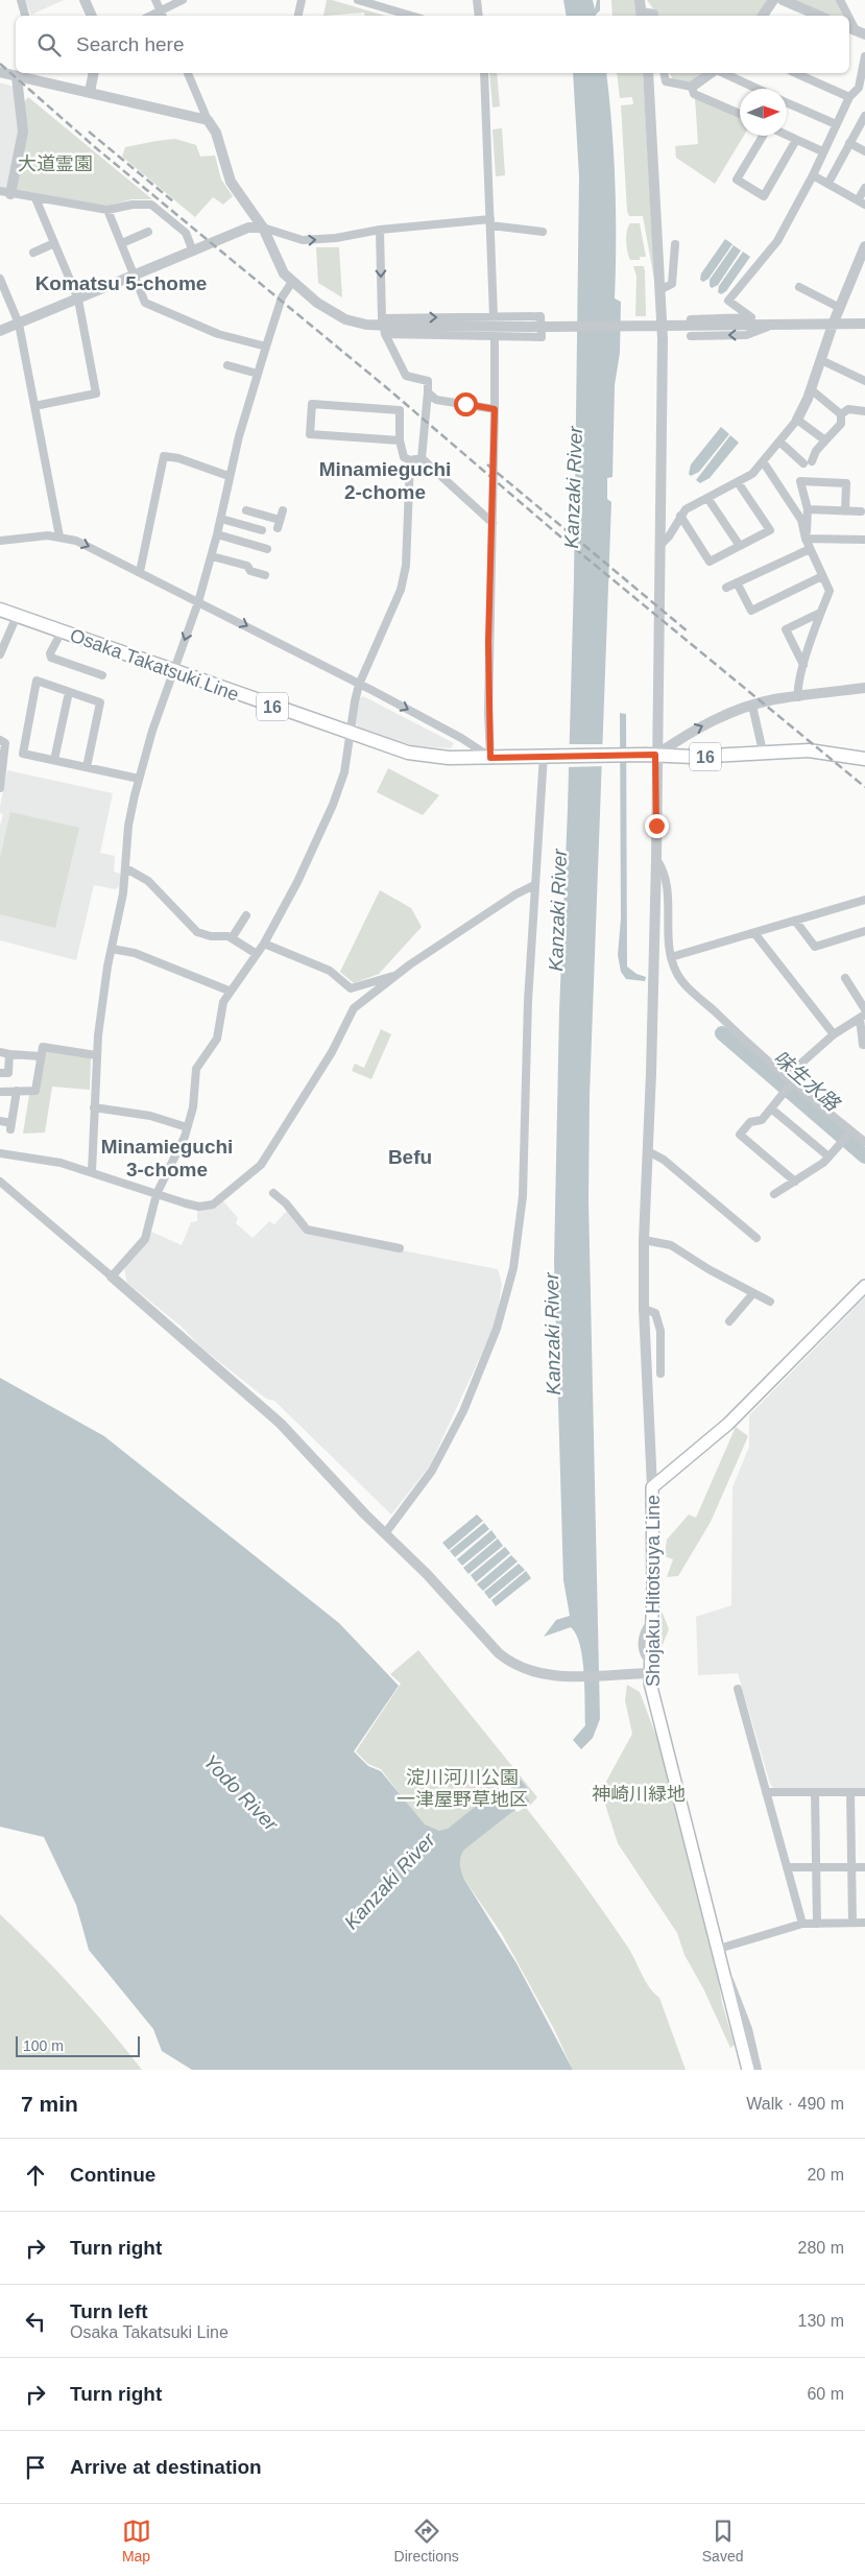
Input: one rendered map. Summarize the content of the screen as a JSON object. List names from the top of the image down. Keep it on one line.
{"streets":{"main road":["Osaka Takatsuki Line","16","Shojaku Hitotsuya Line"]},"districts":["Komatsu 5-chome","Minamieguchi 2-chome","Minamieguchi 3-chome","Befu"],"water":["Kanzaki River","味生水路","Yodo River"],"parks":["大道霊園","淀川河川公園 一津屋野草地区","神崎川緑地"],"scale_bar":"100 m","north":"right","page":{"search":"Search here","scale":"100 m","heading":["7 min","Walk · 490 m"],"list":[["Continue","20 m"],["Turn right","280 m"],["Turn left","Osaka Takatsuki Line","130 m"],["Turn right","60 m"],"Arrive at destination"],"nav":["Map","Directions","Saved"]}}
